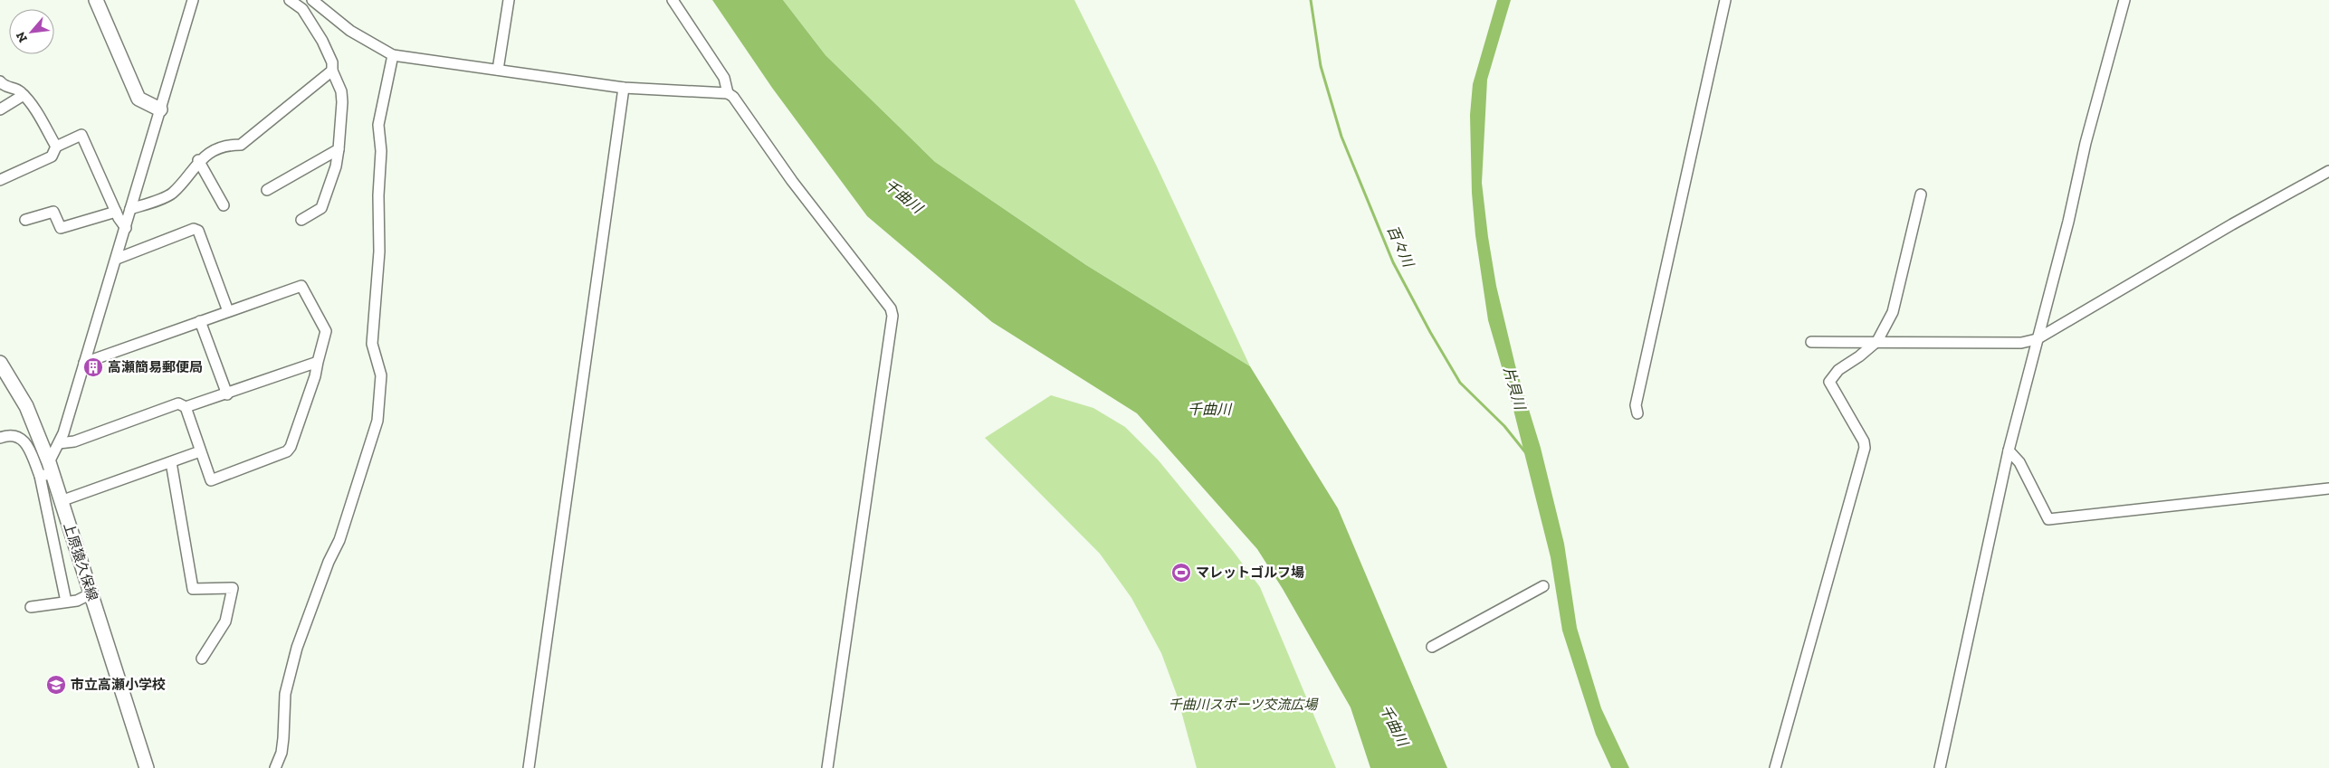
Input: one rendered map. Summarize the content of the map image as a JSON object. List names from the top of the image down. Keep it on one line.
{"streets":{"main road":["上原猿久保線"]},"water":["千曲川","百々川","片貝川"],"parks":["千曲川スポーツ交流広場"],"places":{"building":["高瀬簡易郵便局"],"sports":["マレットゴルフ場"],"school or university":["市立高瀬小学校"]},"north":"bottom left"}
